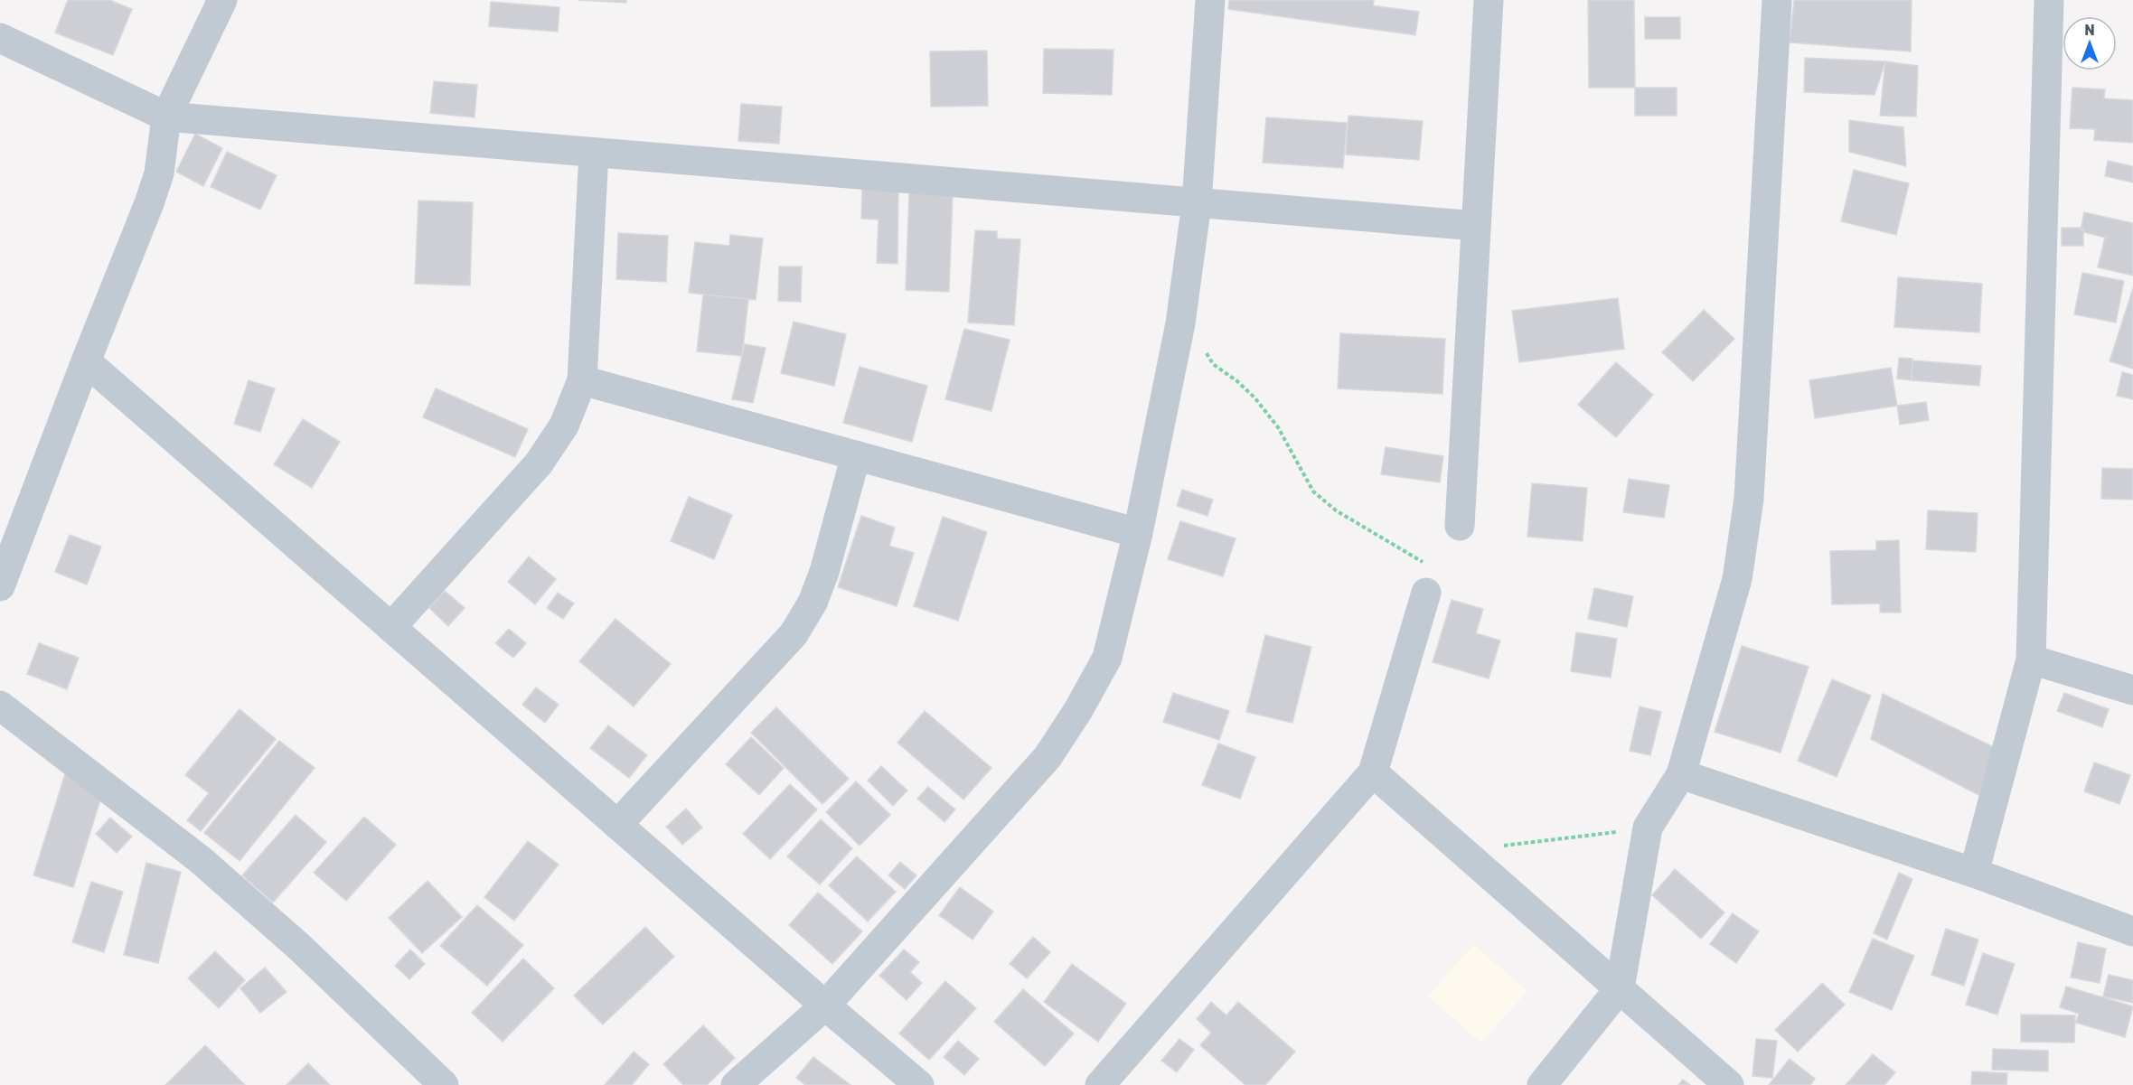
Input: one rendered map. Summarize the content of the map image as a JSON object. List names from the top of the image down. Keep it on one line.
{"north":"top"}
